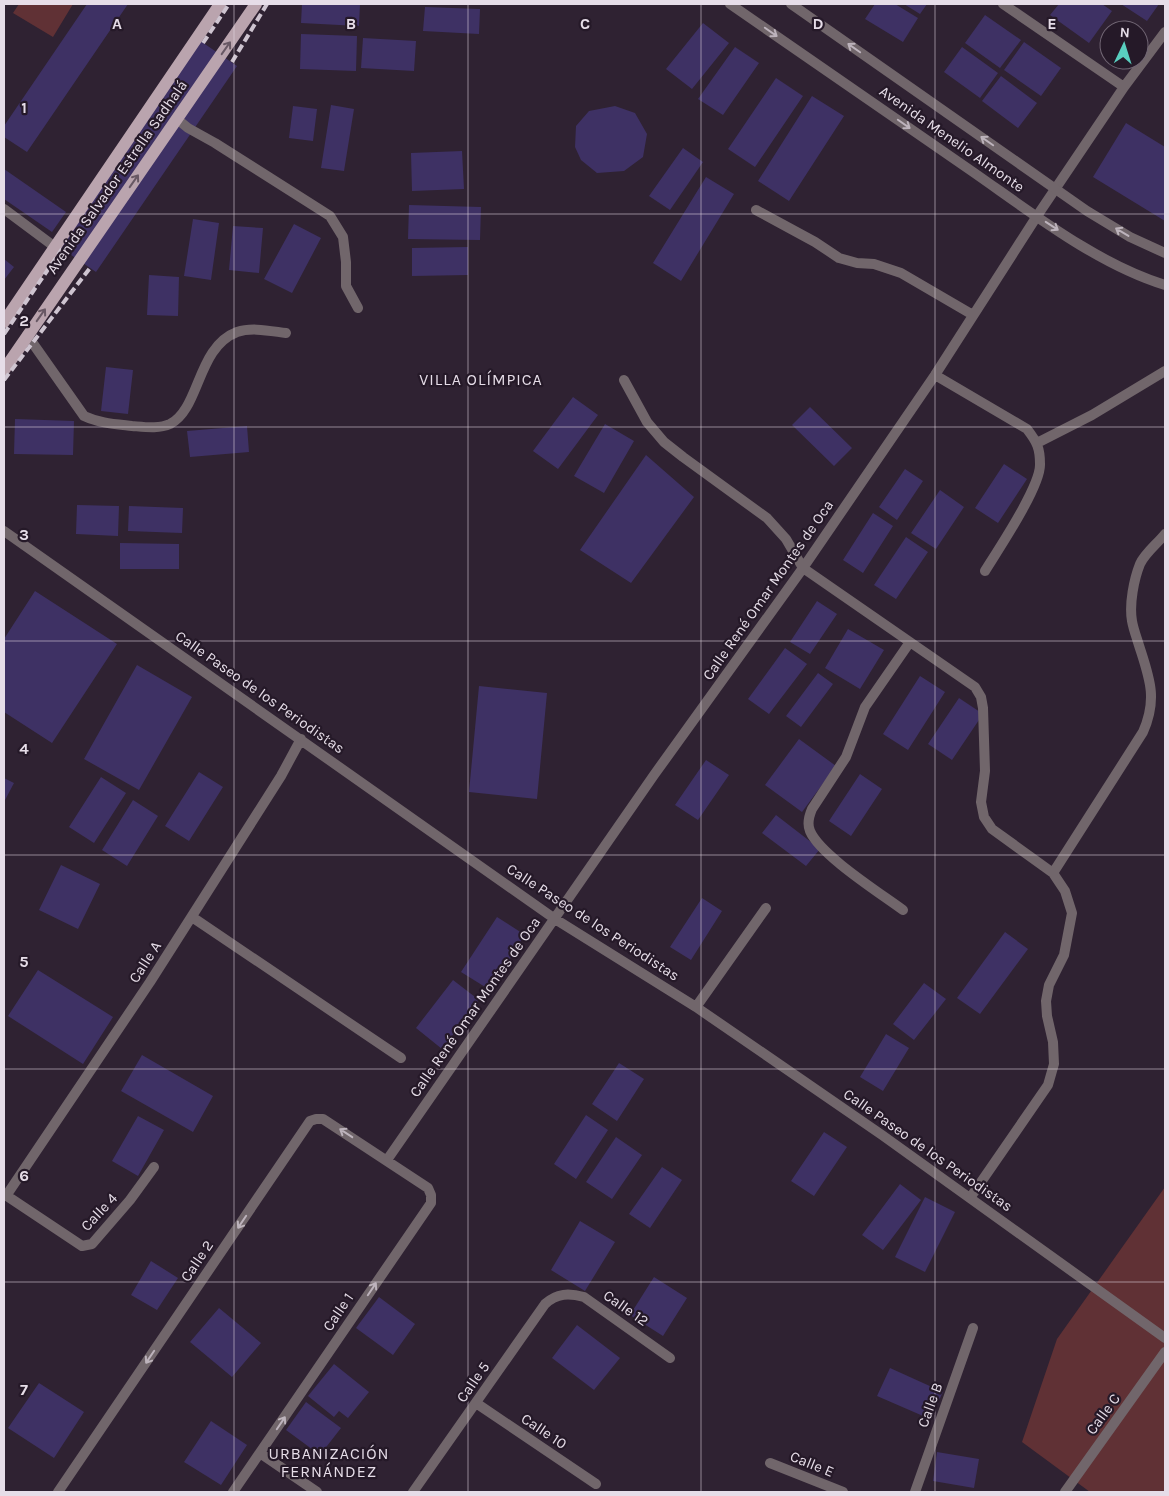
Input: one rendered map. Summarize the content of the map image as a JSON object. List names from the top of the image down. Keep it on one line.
{"streets":{"main road":["Avenida Salvador Estrella Sadhalá"],"street":["Avenida Menelio Almonte","Calle René Omar Montes de Oca","Calle Paseo de los Periodistas","Calle A","Calle 4","Calle 2","Calle 12","Calle 1","Calle 5","Calle B","Calle C","Calle 10","Calle E"]},"crossings":[["Avenida Menelio Almonte","Calle René Omar Montes de Oca"],["Calle René Omar Montes de Oca","Calle Paseo de los Periodistas"],["Calle René Omar Montes de Oca","Calle 2"],["Calle René Omar Montes de Oca","Calle 1"],["Calle Paseo de los Periodistas","Calle A"],["Calle A","Calle 4"],["Calle 2","Calle 1"],["Calle 12","Calle 5"],["Calle 5","Calle 10"]],"one_way":["Calle 2","Calle 1"],"districts":["VILLA OLÍMPICA","URBANIZACIÓN FERNÁNDEZ"],"north":"top","grid":{"columns":["A","B","C","D","E"],"rows":["1","2","3","4","5","6","7"]}}
